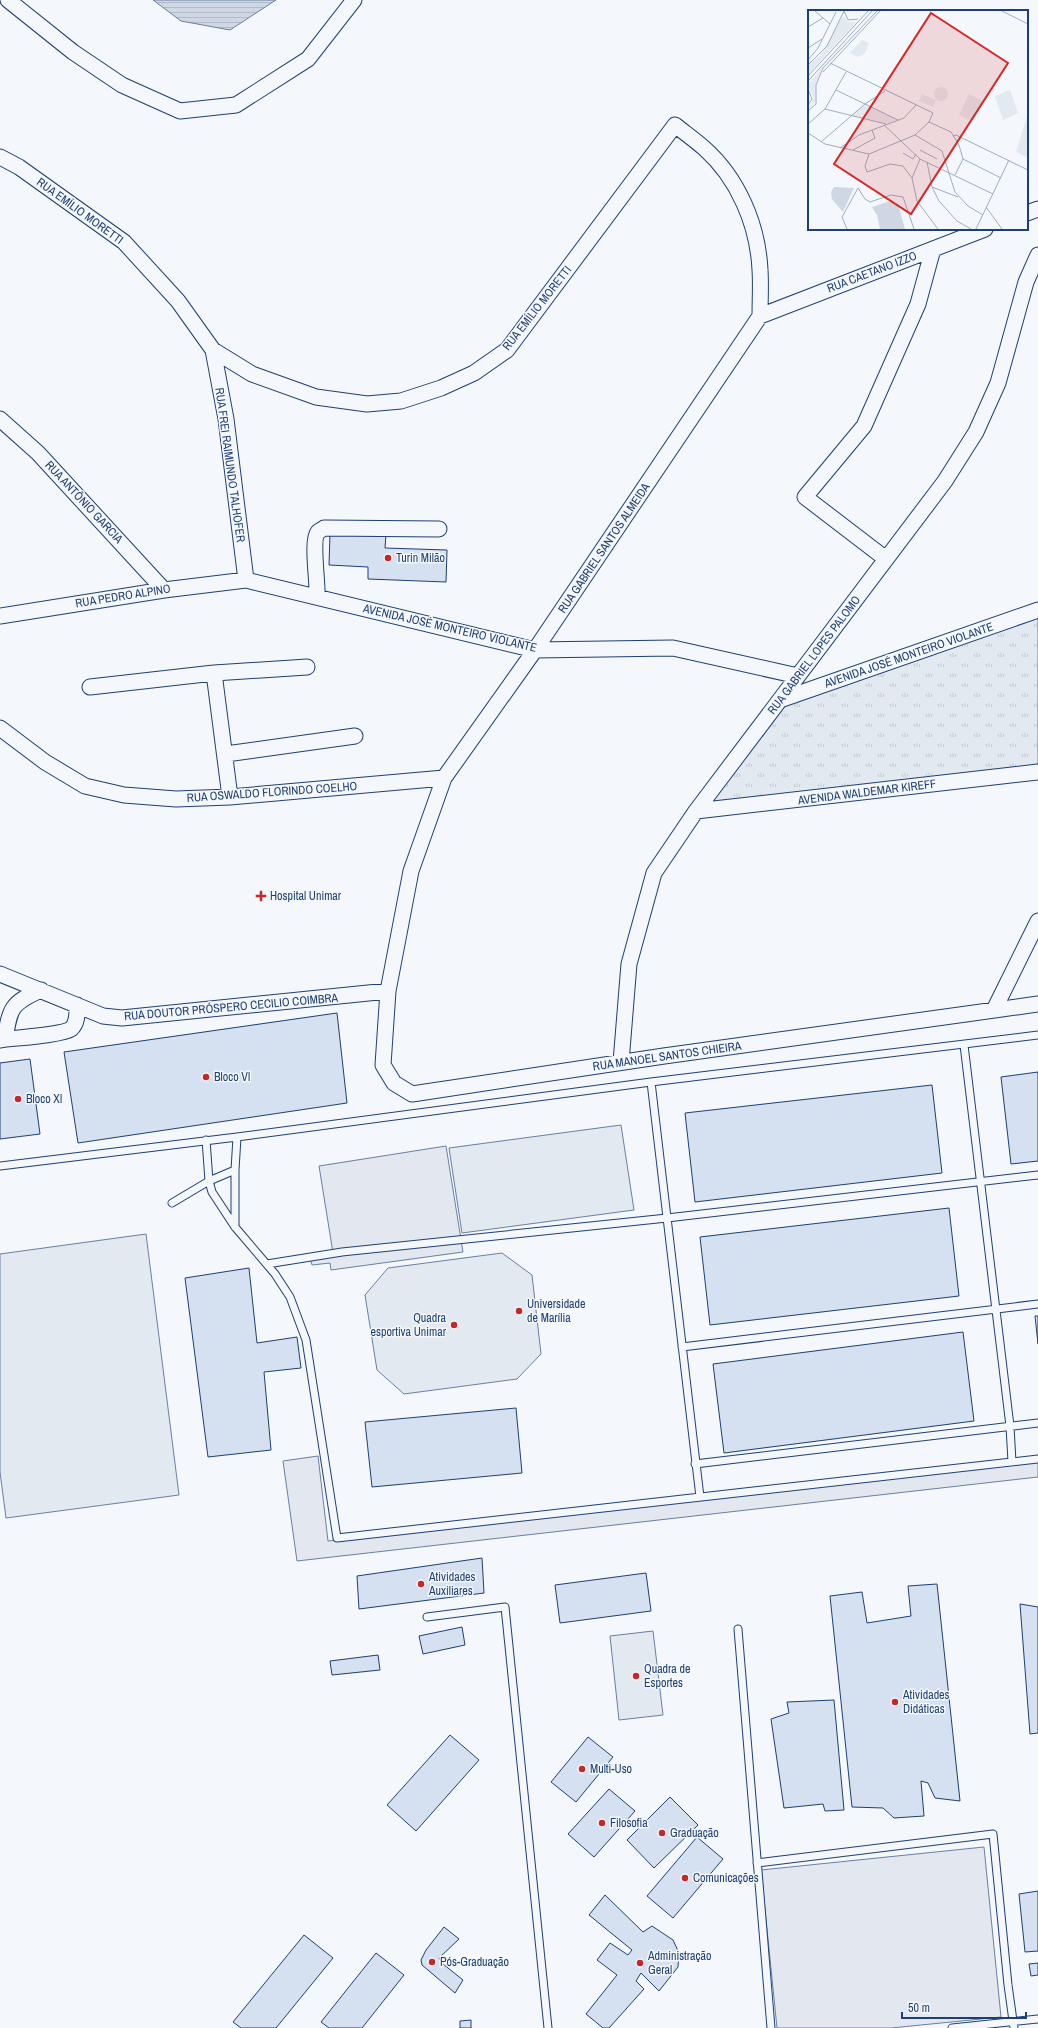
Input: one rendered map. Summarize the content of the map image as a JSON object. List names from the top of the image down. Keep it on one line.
{"streets":{"street":["RUA EMÍLIO MORETTI","RUA CAETANO IZZO","RUA FREI RAIMUNDO TALHOFER","RUA ANTÔNIO GARCIA","RUA GABRIEL SANTOS ALMEIDA","RUA PEDRO ALPINO","AVENIDA JOSÉ MONTEIRO VIOLANTE","RUA GABRIEL LOPES PALOMO","RUA OSWALDO FLORINDO COELHO","AVENIDA WALDEMAR KIREFF","RUA DOUTOR PRÓSPERO CECILIO COIMBRA","RUA MANOEL SANTOS CHIEIRA"]},"crossings":[["RUA EMÍLIO MORETTI","RUA CAETANO IZZO"],["RUA EMÍLIO MORETTI","RUA FREI RAIMUNDO TALHOFER"],["RUA EMÍLIO MORETTI","RUA GABRIEL SANTOS ALMEIDA"],["RUA CAETANO IZZO","RUA GABRIEL SANTOS ALMEIDA"],["RUA FREI RAIMUNDO TALHOFER","RUA PEDRO ALPINO"],["RUA FREI RAIMUNDO TALHOFER","AVENIDA JOSÉ MONTEIRO VIOLANTE"],["RUA ANTÔNIO GARCIA","RUA PEDRO ALPINO"],["RUA GABRIEL SANTOS ALMEIDA","AVENIDA JOSÉ MONTEIRO VIOLANTE"],["RUA GABRIEL SANTOS ALMEIDA","RUA OSWALDO FLORINDO COELHO"],["RUA GABRIEL SANTOS ALMEIDA","RUA DOUTOR PRÓSPERO CECILIO COIMBRA"],["RUA GABRIEL SANTOS ALMEIDA","RUA MANOEL SANTOS CHIEIRA"],["RUA PEDRO ALPINO","AVENIDA JOSÉ MONTEIRO VIOLANTE"],["AVENIDA JOSÉ MONTEIRO VIOLANTE","RUA GABRIEL LOPES PALOMO"],["RUA GABRIEL LOPES PALOMO","AVENIDA WALDEMAR KIREFF"],["RUA GABRIEL LOPES PALOMO","RUA MANOEL SANTOS CHIEIRA"],["RUA DOUTOR PRÓSPERO CECILIO COIMBRA","RUA MANOEL SANTOS CHIEIRA"]],"places":{"other":["Turin Milão","Bloco Vl","Bloco Xl","Universidade de Marília","Quadra esportiva Unimar","Atividades Auxiliares","Quadra de Esportes","Atividades Didáticas","Multi-Uso","Filosofia","Graduação","Comunicações","Pós-Graduação","Administração Geral"],"health":["Hospital Unimar"]},"scale_bar":"50 m"}
